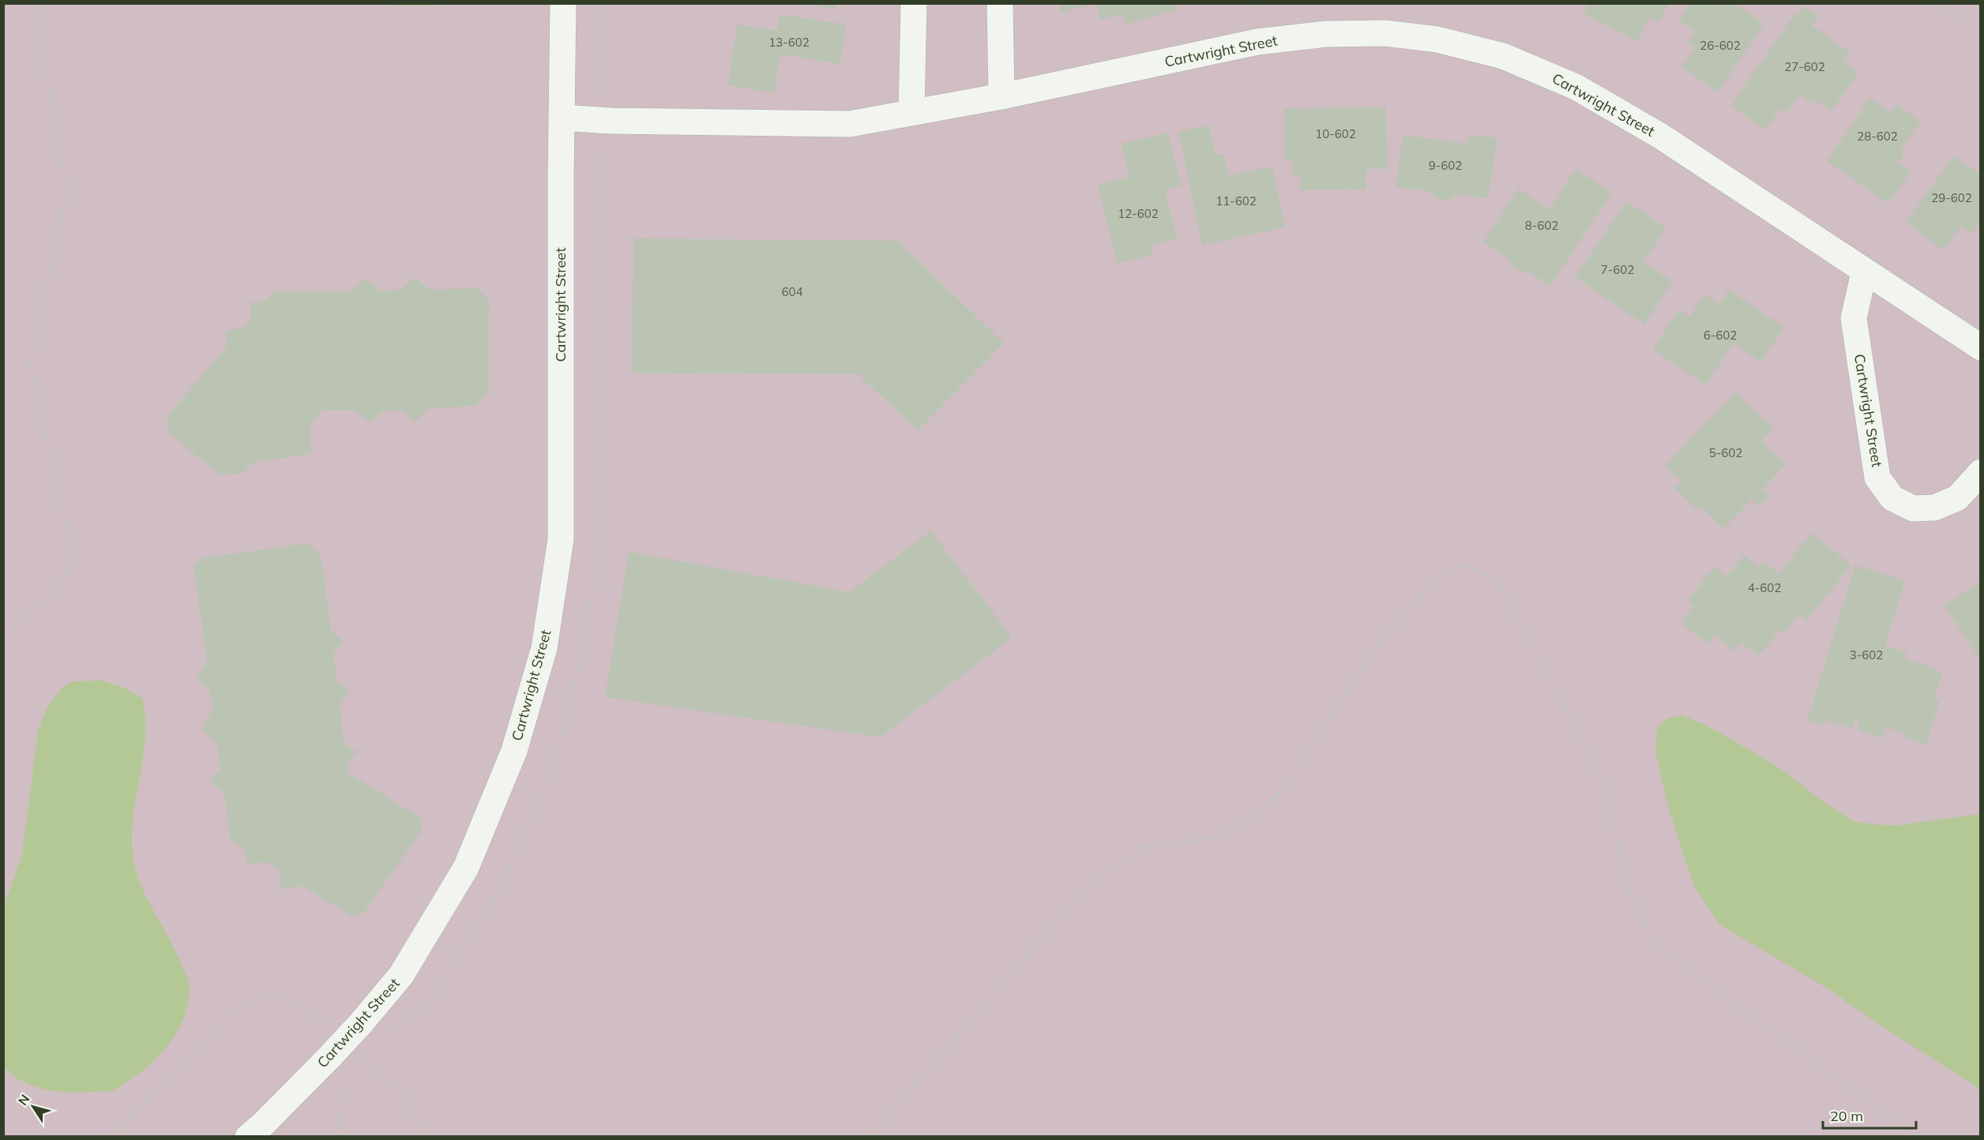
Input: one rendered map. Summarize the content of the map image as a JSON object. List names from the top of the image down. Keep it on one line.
{"streets":{"street":["Cartwright Street"]},"house_numbers":["13-602","26-602","27-602","10-602","28-602","9-602","29-602","11-602","12-602","8-602","7-602","604","6-602","5-602","4-602","3-602"],"scale_bar":"20 m","north":"top left"}
